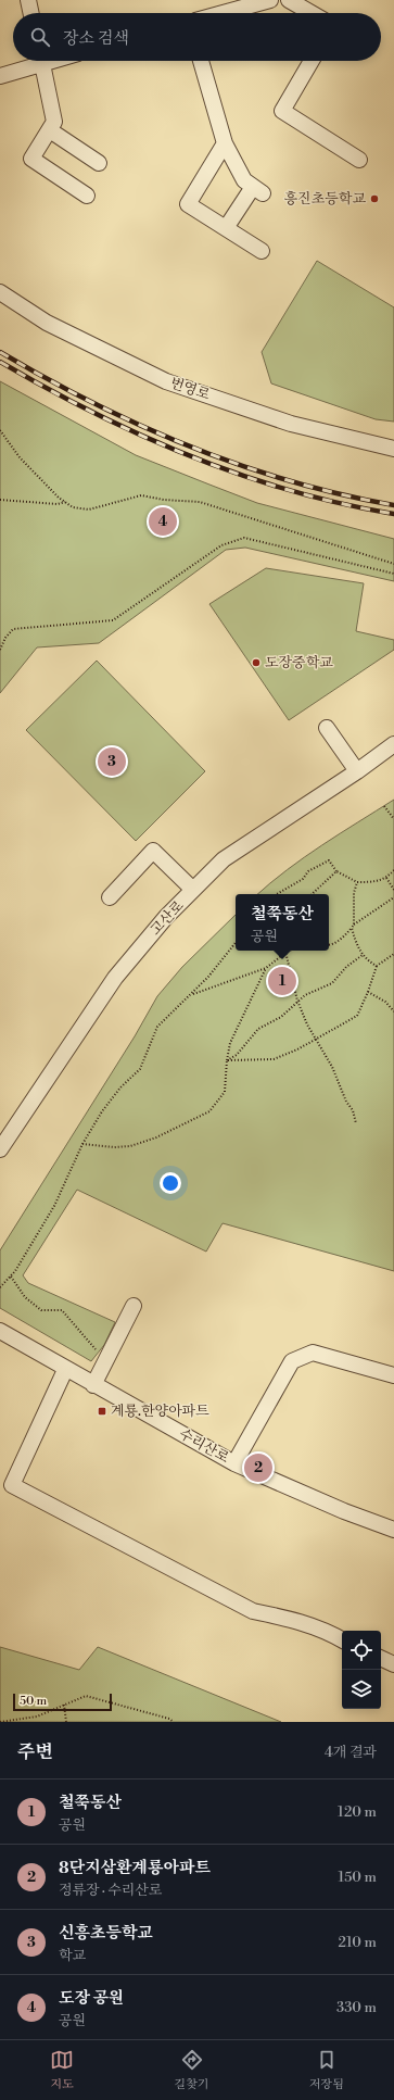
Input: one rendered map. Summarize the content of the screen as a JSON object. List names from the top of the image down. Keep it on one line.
{"streets":{"street":["번영로","고산로","수리산로"]},"places":{"other":["흥진초등학교","도장중학교"],"transit":["계룡.한양아파트"]},"scale_bar":"50 m","page":{"search":"장소 검색","pins":["4","3","1","2"],"popup":["철쭉동산","공원"],"scale":"50 m","heading":["주변","4개 결과"],"list":[{"mark":"1","name":"철쭉동산","note":"공원","value":"120 m"},{"mark":"2","name":"8단지삼환계룡아파트","note":"정류장 · 수리산로","value":"150 m"},{"mark":"3","name":"신흥초등학교","note":"학교","value":"210 m"},{"mark":"4","name":"도장 공원","note":"공원","value":"330 m"}],"nav":["지도","길찾기","저장됨"]}}
